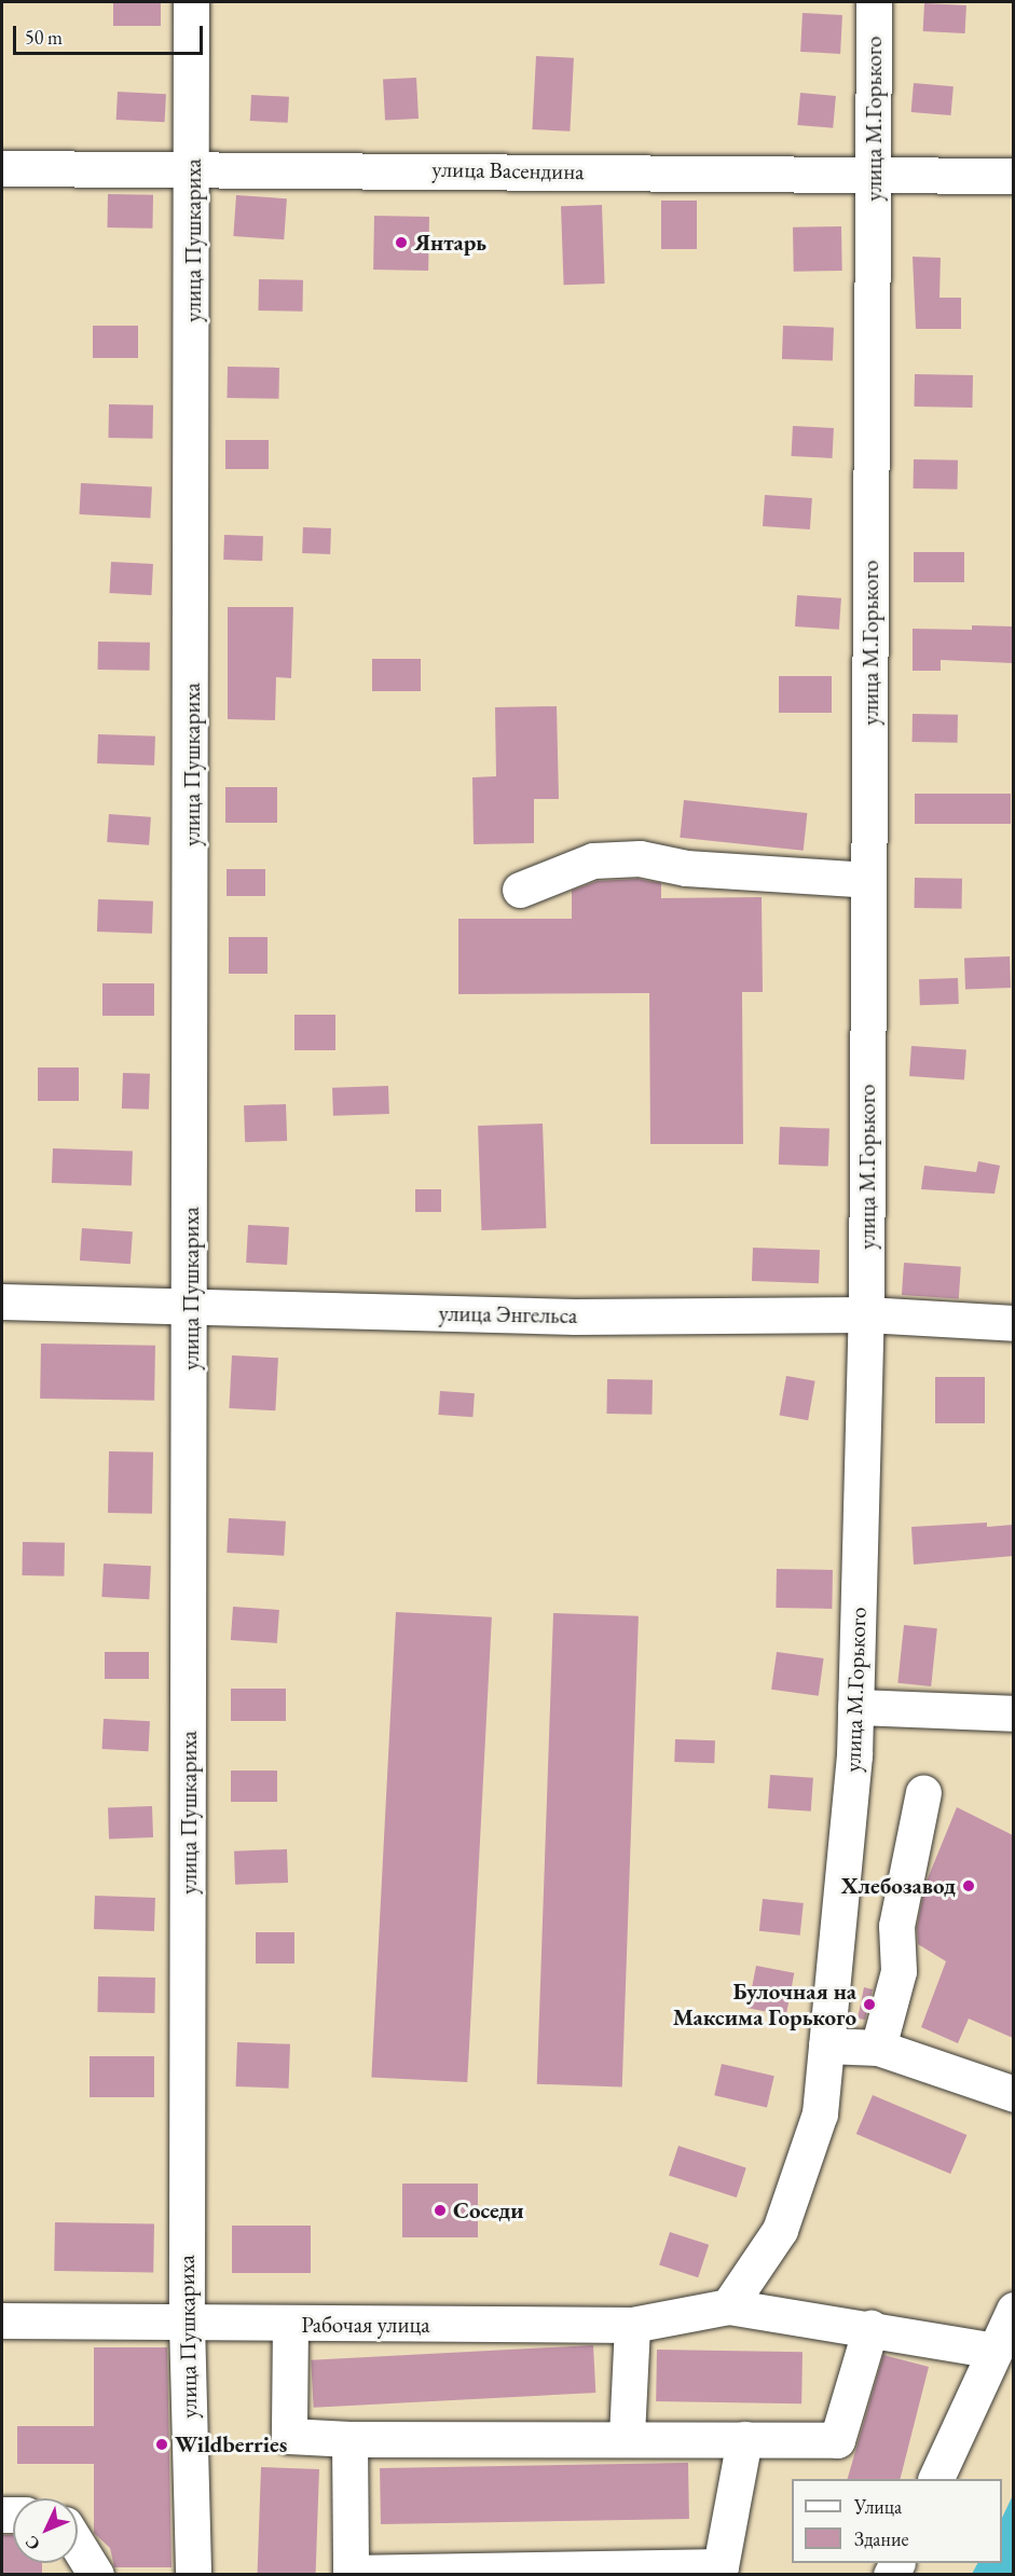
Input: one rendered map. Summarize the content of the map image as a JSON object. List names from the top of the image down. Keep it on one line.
{"streets":{"street":["улица М.Горького","улица Васендина","улица Пушкариха","улица Энгельса","Рабочая улица"]},"crossings":[["улица М.Горького","улица Васендина"],["улица М.Горького","улица Энгельса"],["улица М.Горького","Рабочая улица"],["улица Васендина","улица Пушкариха"],["улица Пушкариха","улица Энгельса"],["улица Пушкариха","Рабочая улица"]],"places":["Янтарь","Хлебозавод","Булочная на Максима Горького","Соседи","Wildberries"],"legend":["Улица","Здание"],"scale_bar":"50 m","north":"bottom left"}
